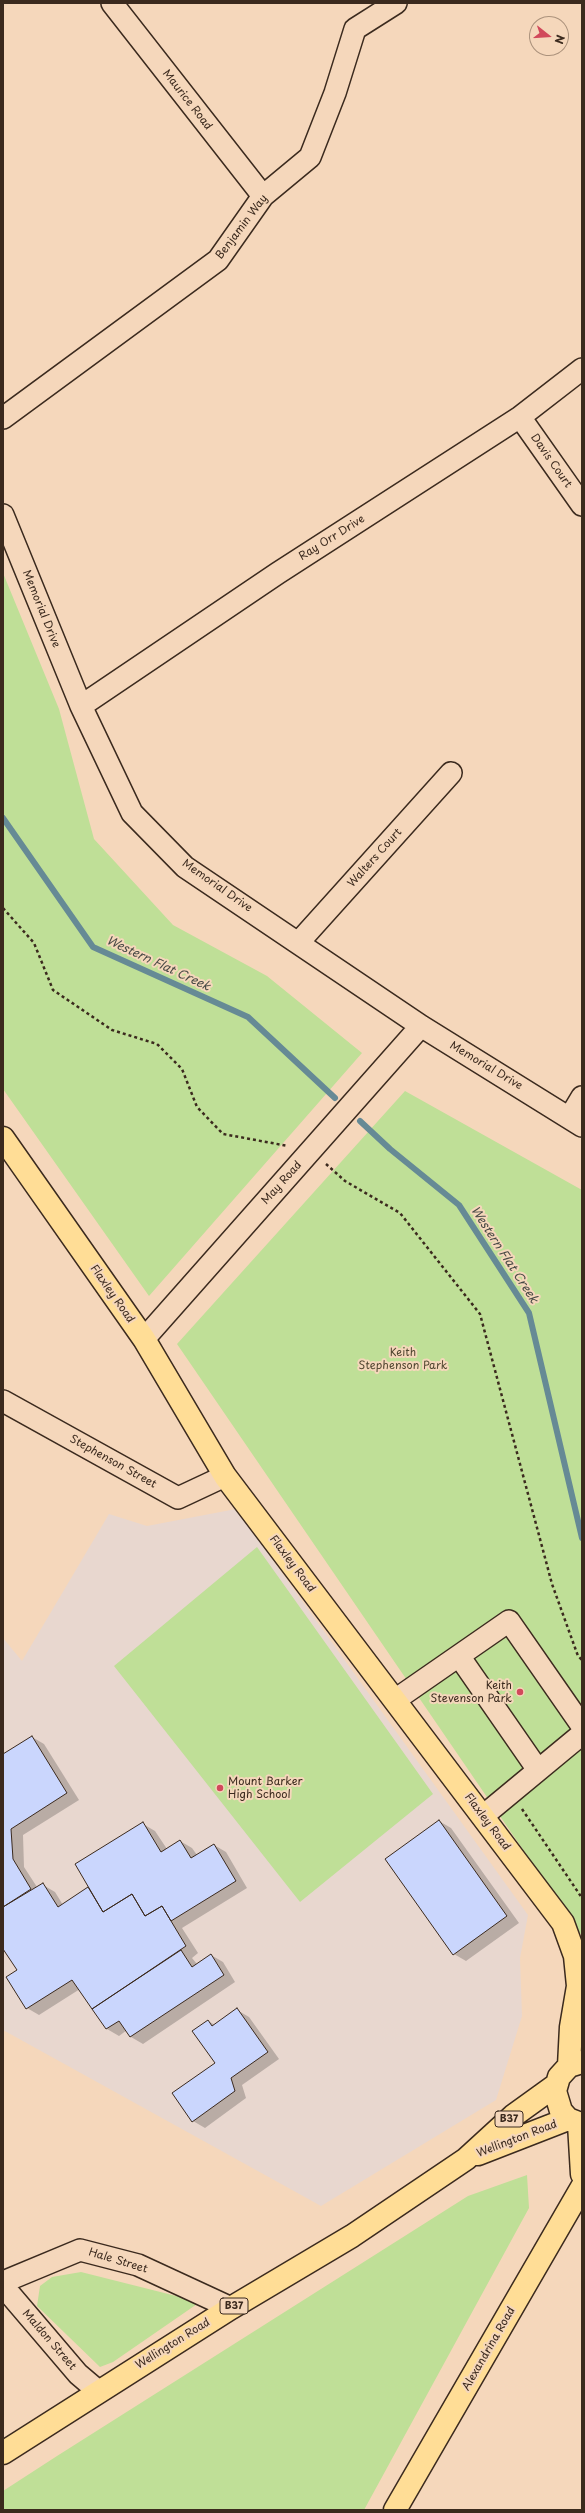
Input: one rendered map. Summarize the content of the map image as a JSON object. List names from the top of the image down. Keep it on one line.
{"streets":{"main road":["Flaxley Road","B37","Wellington Road","Alexandrina Road"],"street":["Maurice Road","Benjamin Way","Davis Court","Ray Orr Drive","Memorial Drive","Walters Court","May Road","Stephenson Street","Hale Street","Maldon Street"]},"crossings":[["Maurice Road","Benjamin Way"],["Davis Court","Ray Orr Drive"],["Ray Orr Drive","Memorial Drive"],["Memorial Drive","Walters Court"],["Memorial Drive","May Road"],["May Road","Flaxley Road"],["Flaxley Road","Stephenson Street"],["Flaxley Road","B37"],["B37","Wellington Road"],["Wellington Road","Hale Street"],["Wellington Road","Maldon Street"]],"water":["Western Flat Creek"],"parks":["Keith Stephenson Park"],"places":["Keith Stevenson Park","Mount Barker High School"],"north":"right"}
